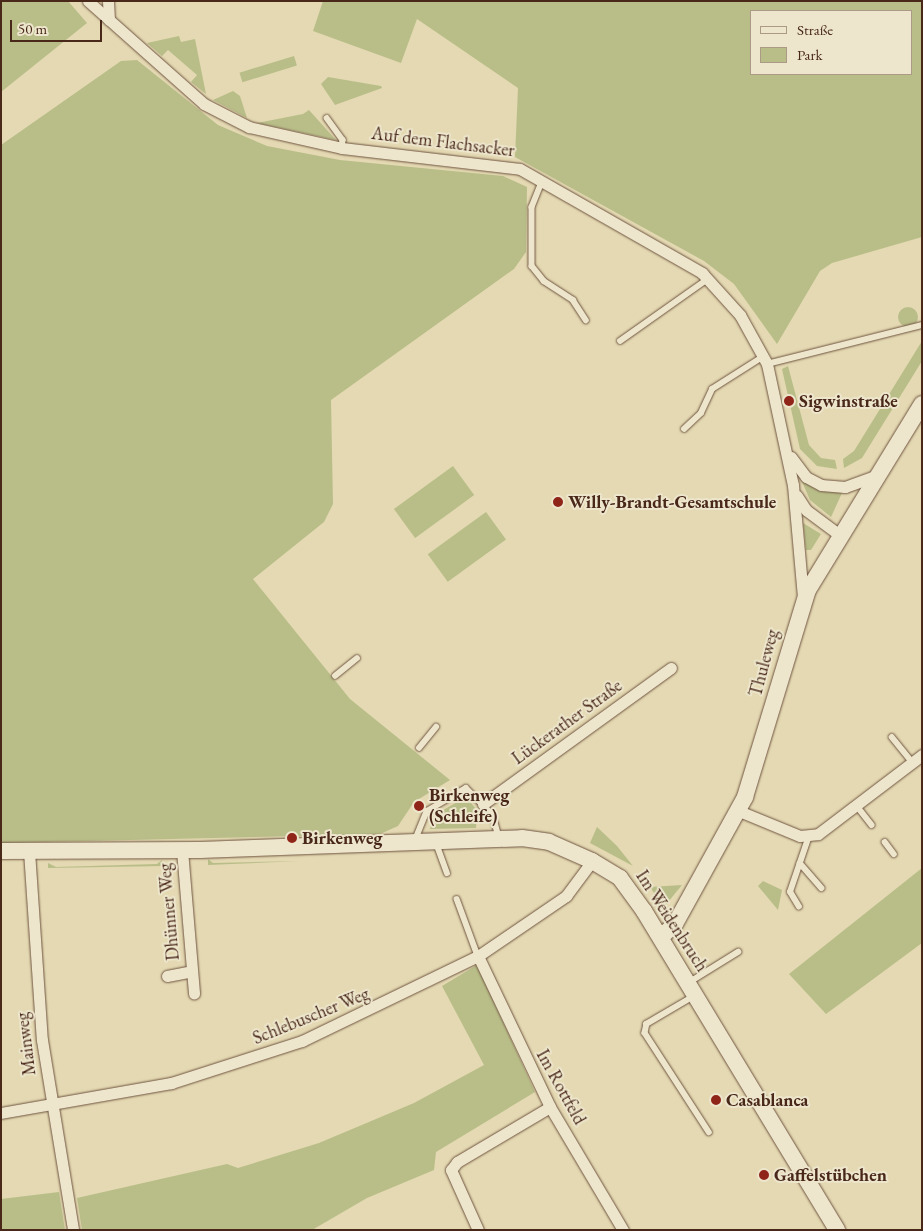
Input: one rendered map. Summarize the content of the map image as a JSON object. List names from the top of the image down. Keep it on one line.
{"streets":{"street":["Auf dem Flachsacker","Thuleweg","Lückerather Straße","Dhünner Weg","Im Weidenbruch","Schlebuscher Weg","Mainweg","Im Rottfeld"]},"crossings":[["Auf dem Flachsacker","Thuleweg"],["Thuleweg","Im Weidenbruch"],["Im Weidenbruch","Schlebuscher Weg"],["Schlebuscher Weg","Mainweg"],["Schlebuscher Weg","Im Rottfeld"]],"places":["Sigwinstraße","Willy-Brandt-Gesamtschule","Birkenweg (Schleife)","Birkenweg","Casablanca","Gaffelstübchen"],"legend":["Straße","Park"],"scale_bar":"50 m"}
